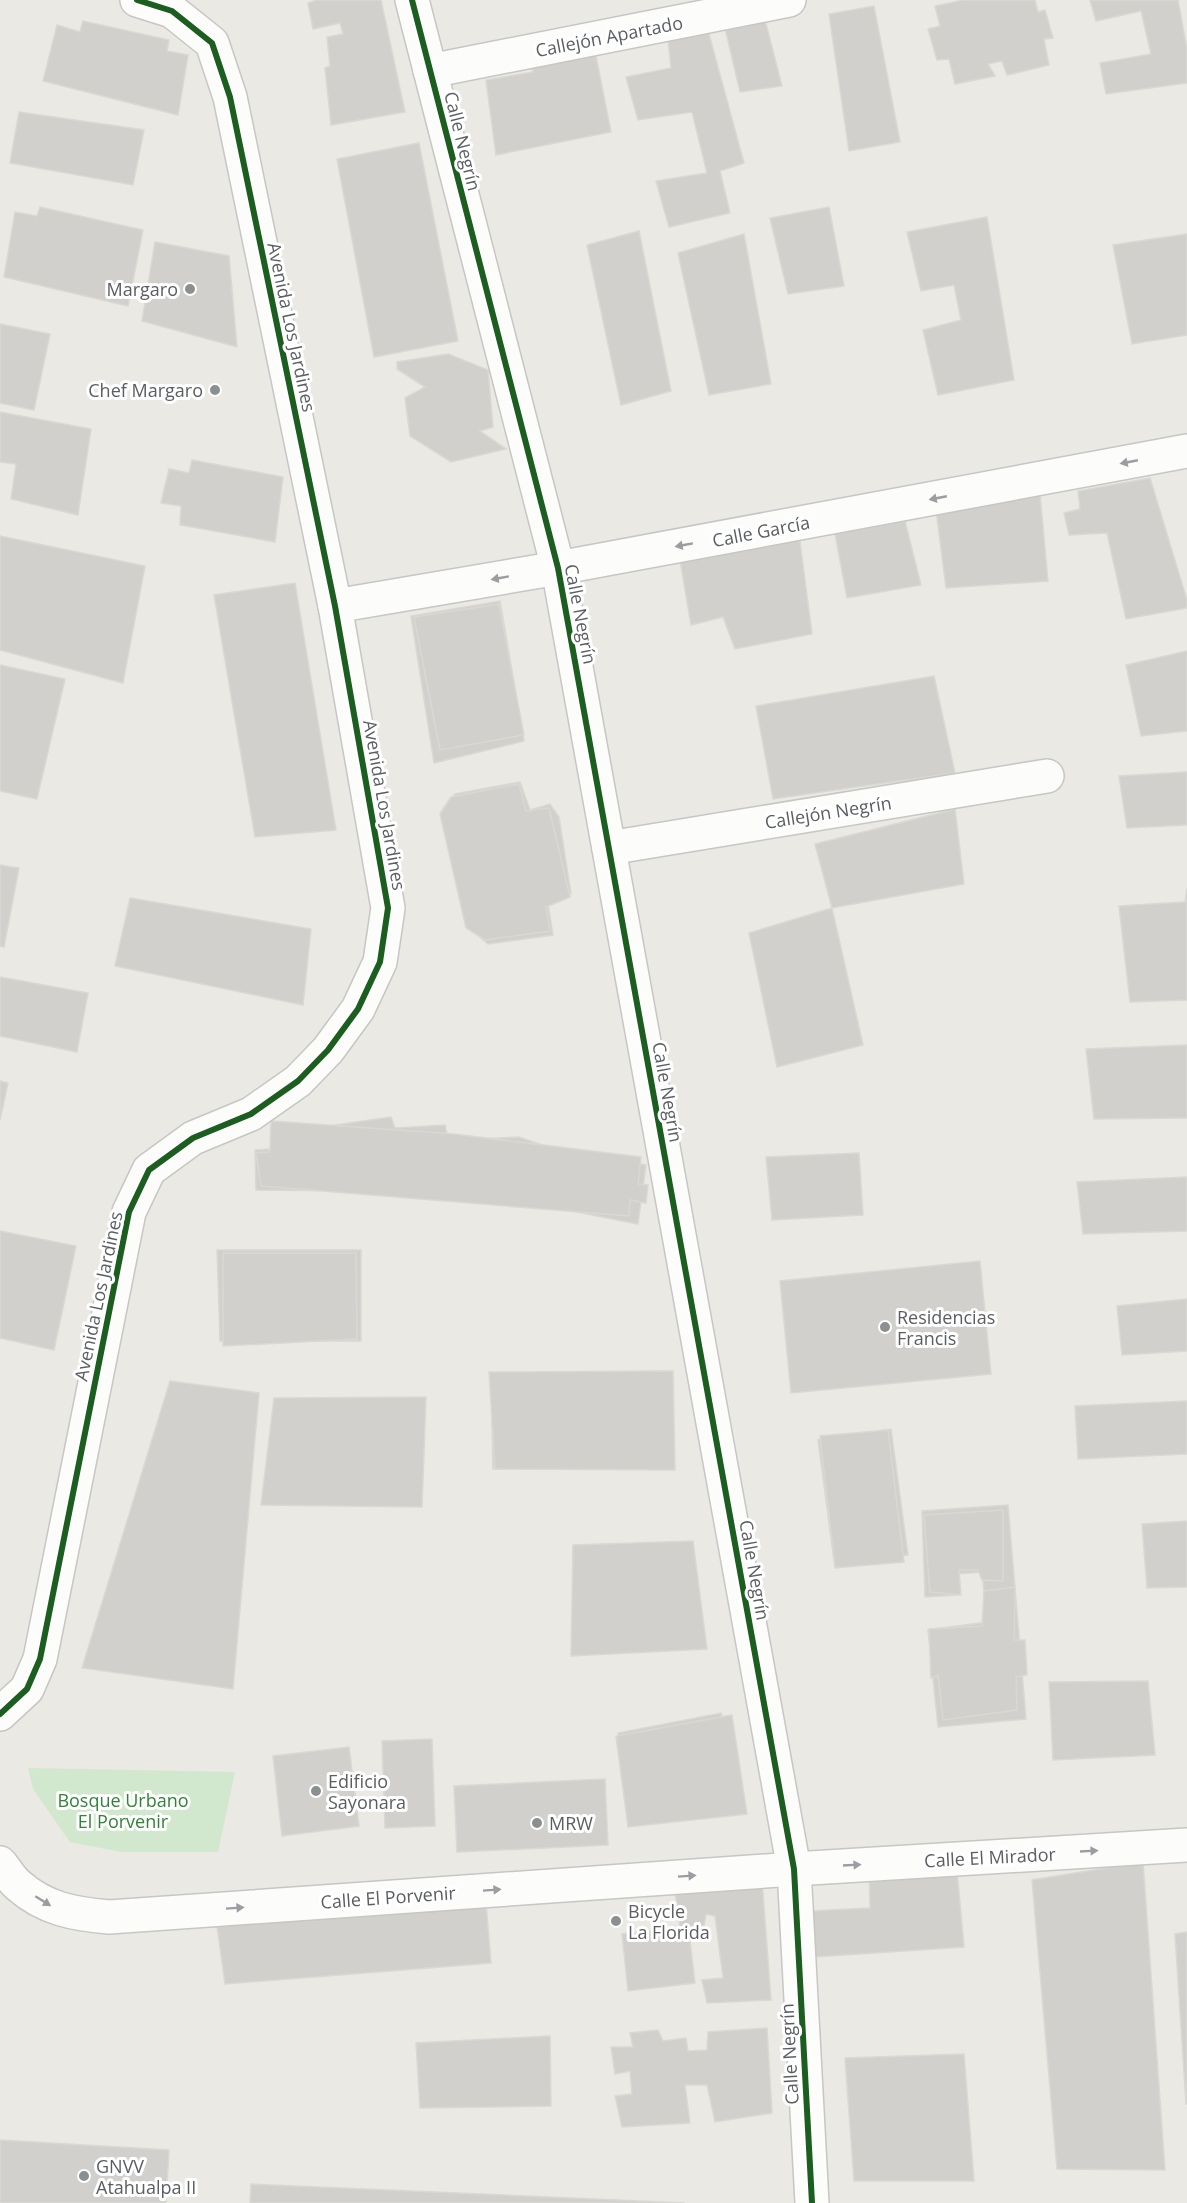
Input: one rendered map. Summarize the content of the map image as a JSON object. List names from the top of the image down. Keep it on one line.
{"streets":{"street":["Callejón Apartado","Calle Negrín","Avenida Los Jardines","Calle García","Callejón Negrín","Calle El Mirador","Calle El Porvenir"]},"crossings":[["Callejón Apartado","Calle Negrín"],["Calle Negrín","Calle García"],["Calle Negrín","Callejón Negrín"],["Calle Negrín","Calle El Mirador"],["Calle Negrín","Calle El Porvenir"],["Avenida Los Jardines","Calle García"],["Calle El Mirador","Calle El Porvenir"]],"one_way":["Calle García","Calle El Mirador","Calle El Porvenir"],"parks":["Bosque Urbano El Porvenir"],"places":["Margaro","Chef Margaro","Residencias Francis","Edificio Sayonara","MRW","Bicycle La Florida","GNVV Atahualpa II"]}
